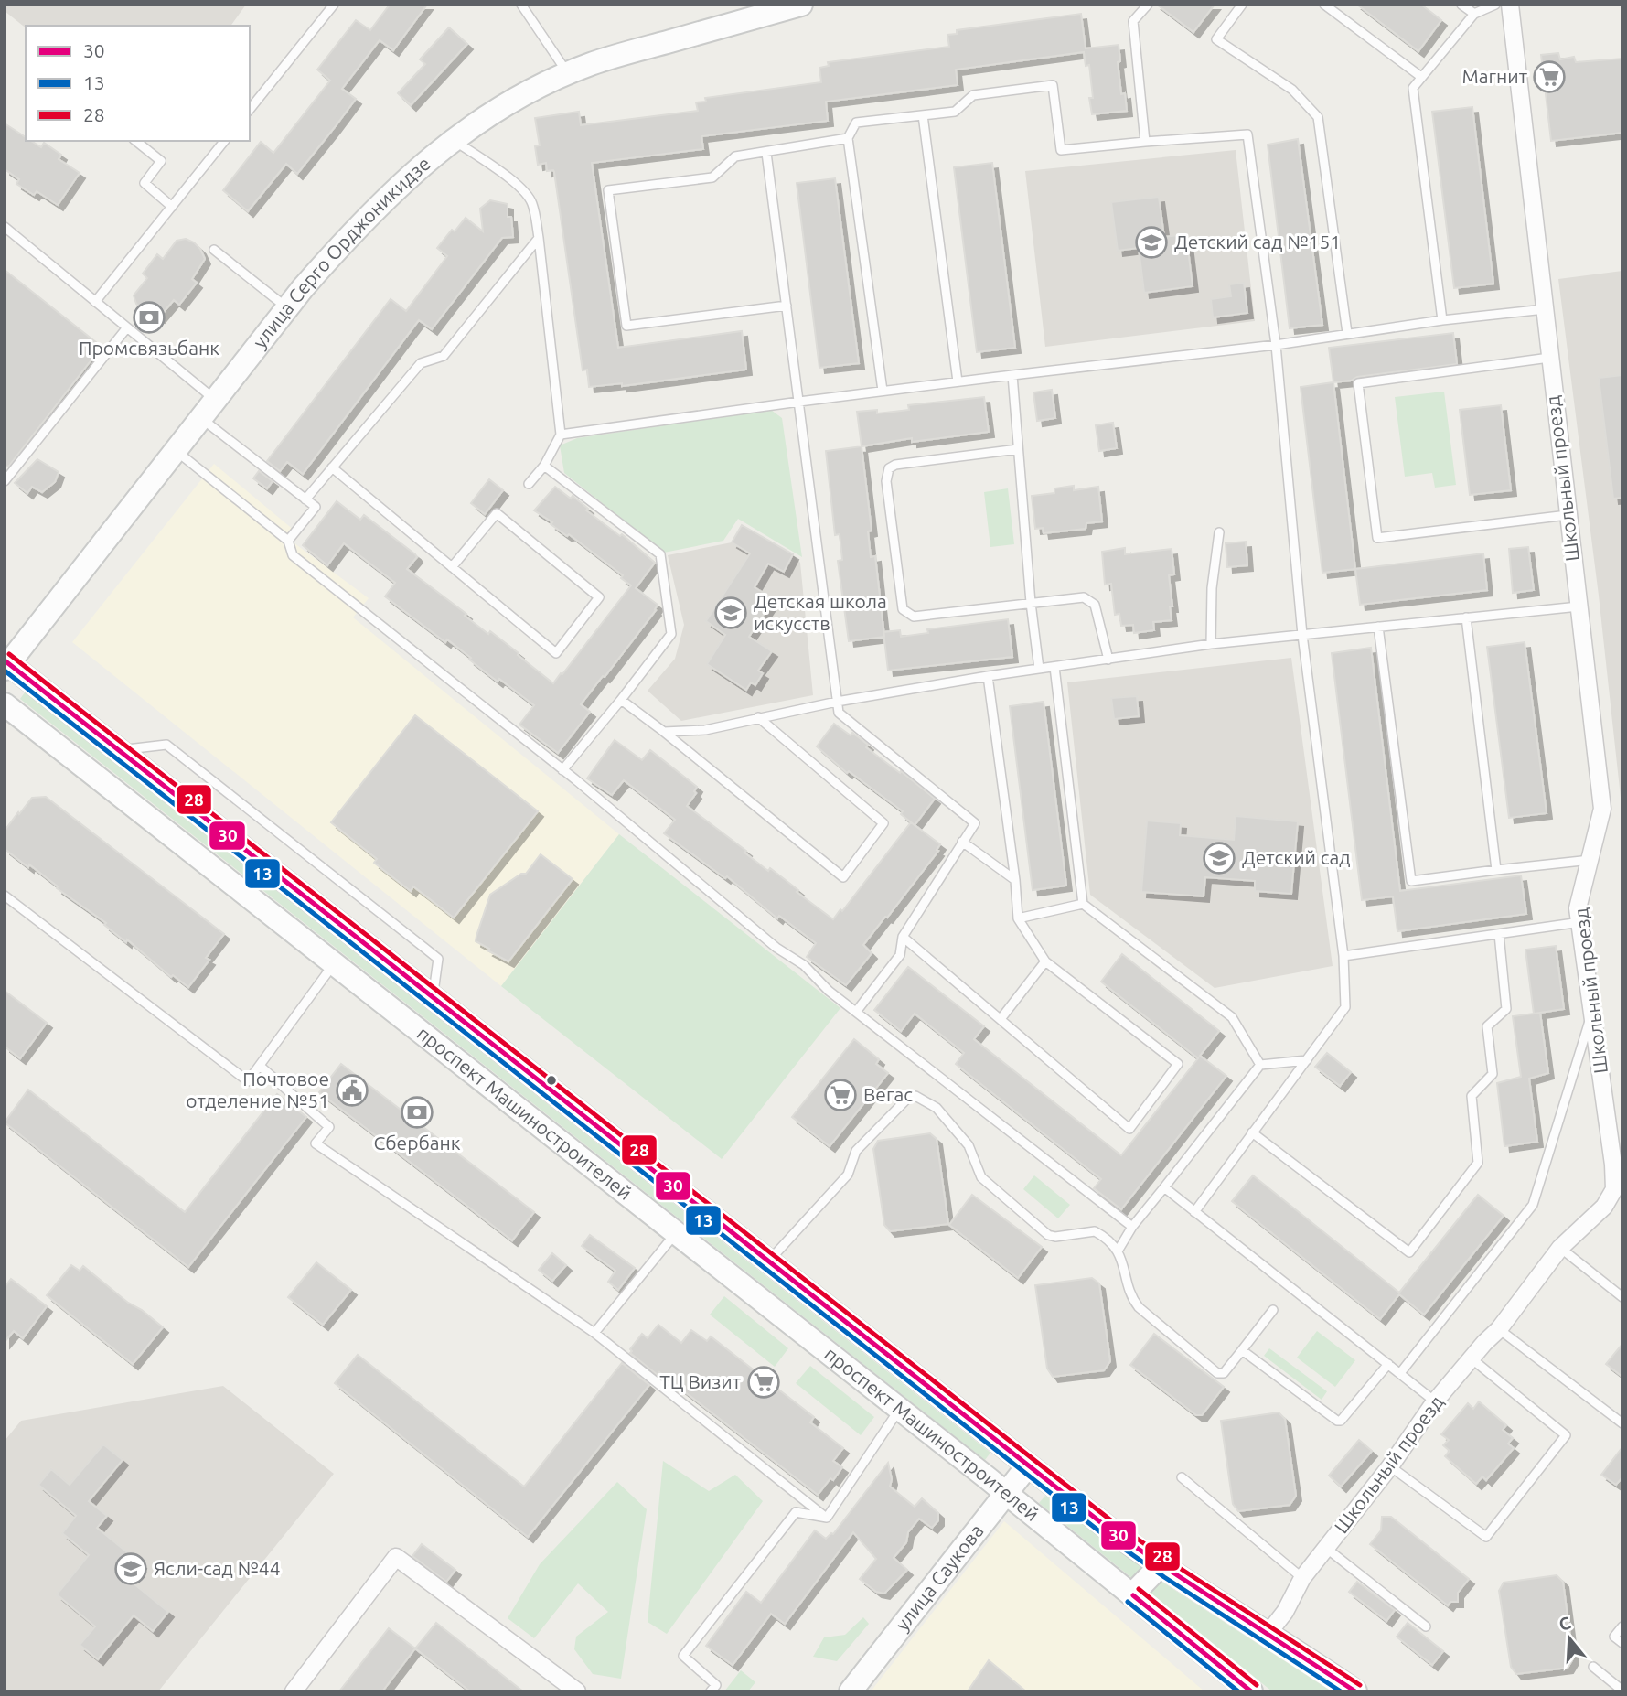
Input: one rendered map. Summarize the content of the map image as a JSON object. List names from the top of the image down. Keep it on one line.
{"streets":{"main road":["улица Серго Орджоникидзе","проспект Машиностроителей","улица Саукова"],"street":["Школьный проезд"]},"crossings":[["улица Серго Орджоникидзе","проспект Машиностроителей"],["Школьный проезд","проспект Машиностроителей"],["проспект Машиностроителей","улица Саукова"]],"places":{"supermarket":["Магнит","Вегас","ТЦ Визит"],"school or university":["Детский сад №151","Детская школа искусств","Детский сад","Ясли-сад №44"],"bank":["Промсвязьбанк","Сбербанк"],"public building":["Почтовое отделение №51"]},"lines":["transit line 28","transit line 30","transit line 13"],"legend":["30","13","28"],"north":"top"}
